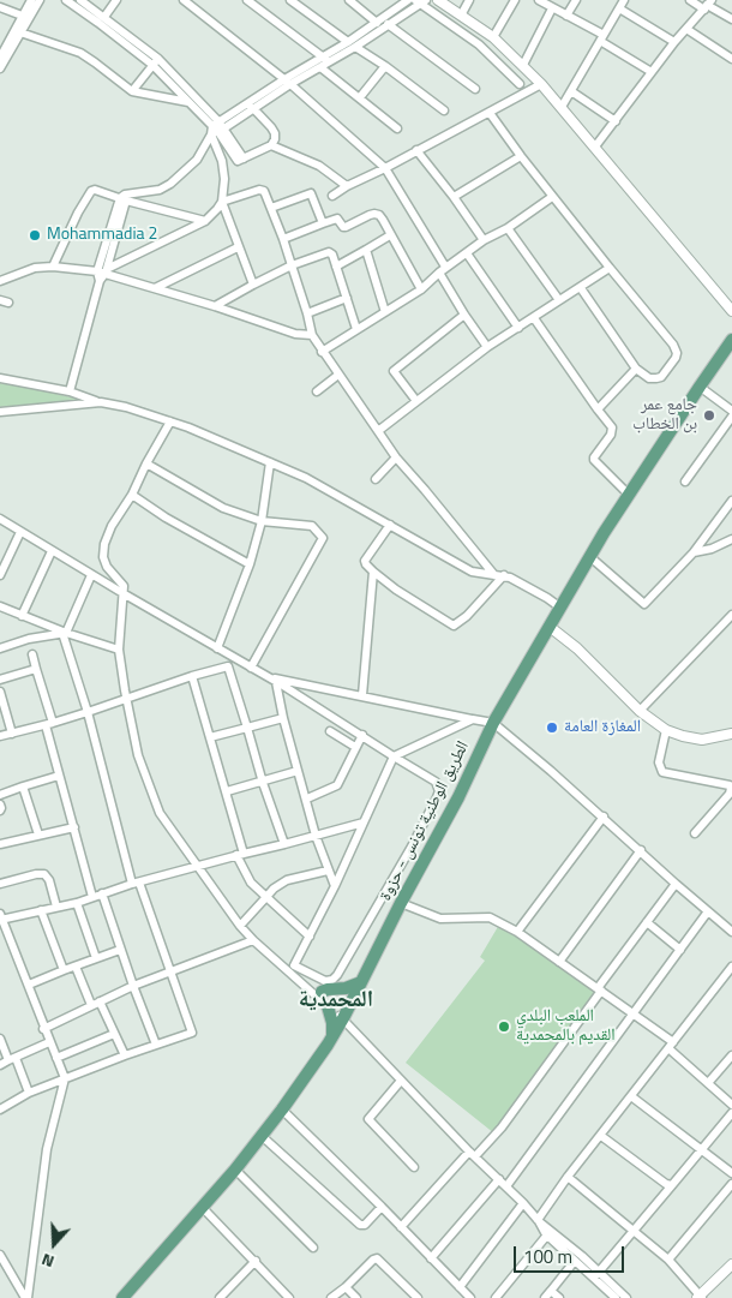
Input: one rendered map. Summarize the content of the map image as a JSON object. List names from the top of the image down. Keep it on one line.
{"streets":{"main road":["الطريق الوطنية تونس - حزوة"]},"districts":["المحمدية"],"places":["Mohammadia 2","جامع عمر بن الخطاب","المغازة العامة","الملعب البلدي القديم بالمحمدية"],"scale_bar":"100 m","north":"bottom"}
